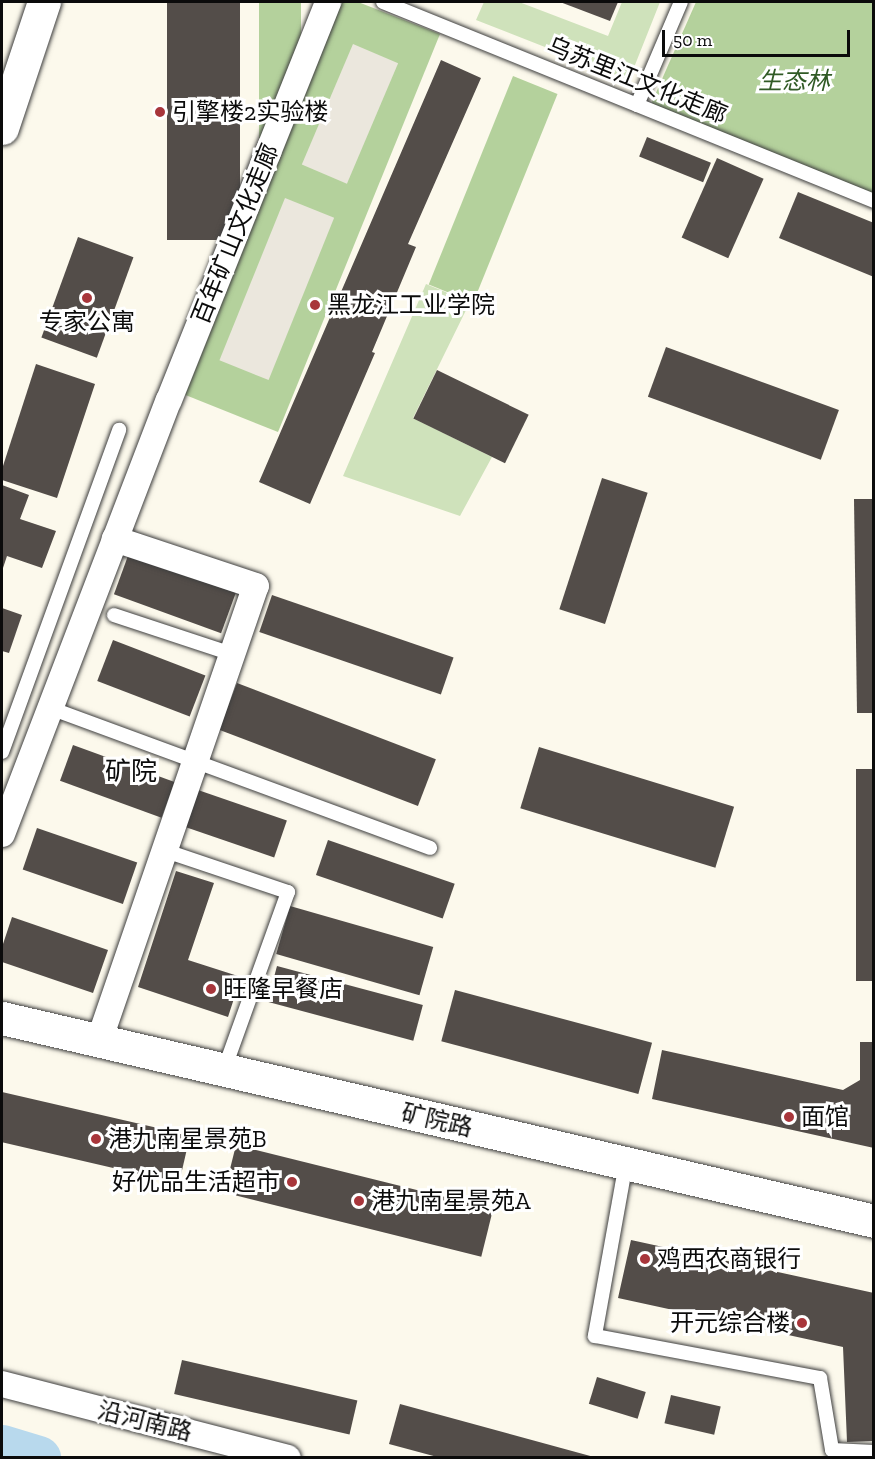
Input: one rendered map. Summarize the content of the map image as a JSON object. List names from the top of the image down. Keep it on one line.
{"streets":{"street":["百年矿山文化走廊","矿院路","沿河南路"],"lane":["乌苏里江文化走廊"]},"districts":["矿院"],"parks":["生态林"],"places":["引擎楼2实验楼","专家公寓","黑龙江工业学院","旺隆早餐店","面馆","港九南星景苑B","好优品生活超市","港九南星景苑A","鸡西农商银行","开元综合楼"],"scale_bar":"50 m"}
